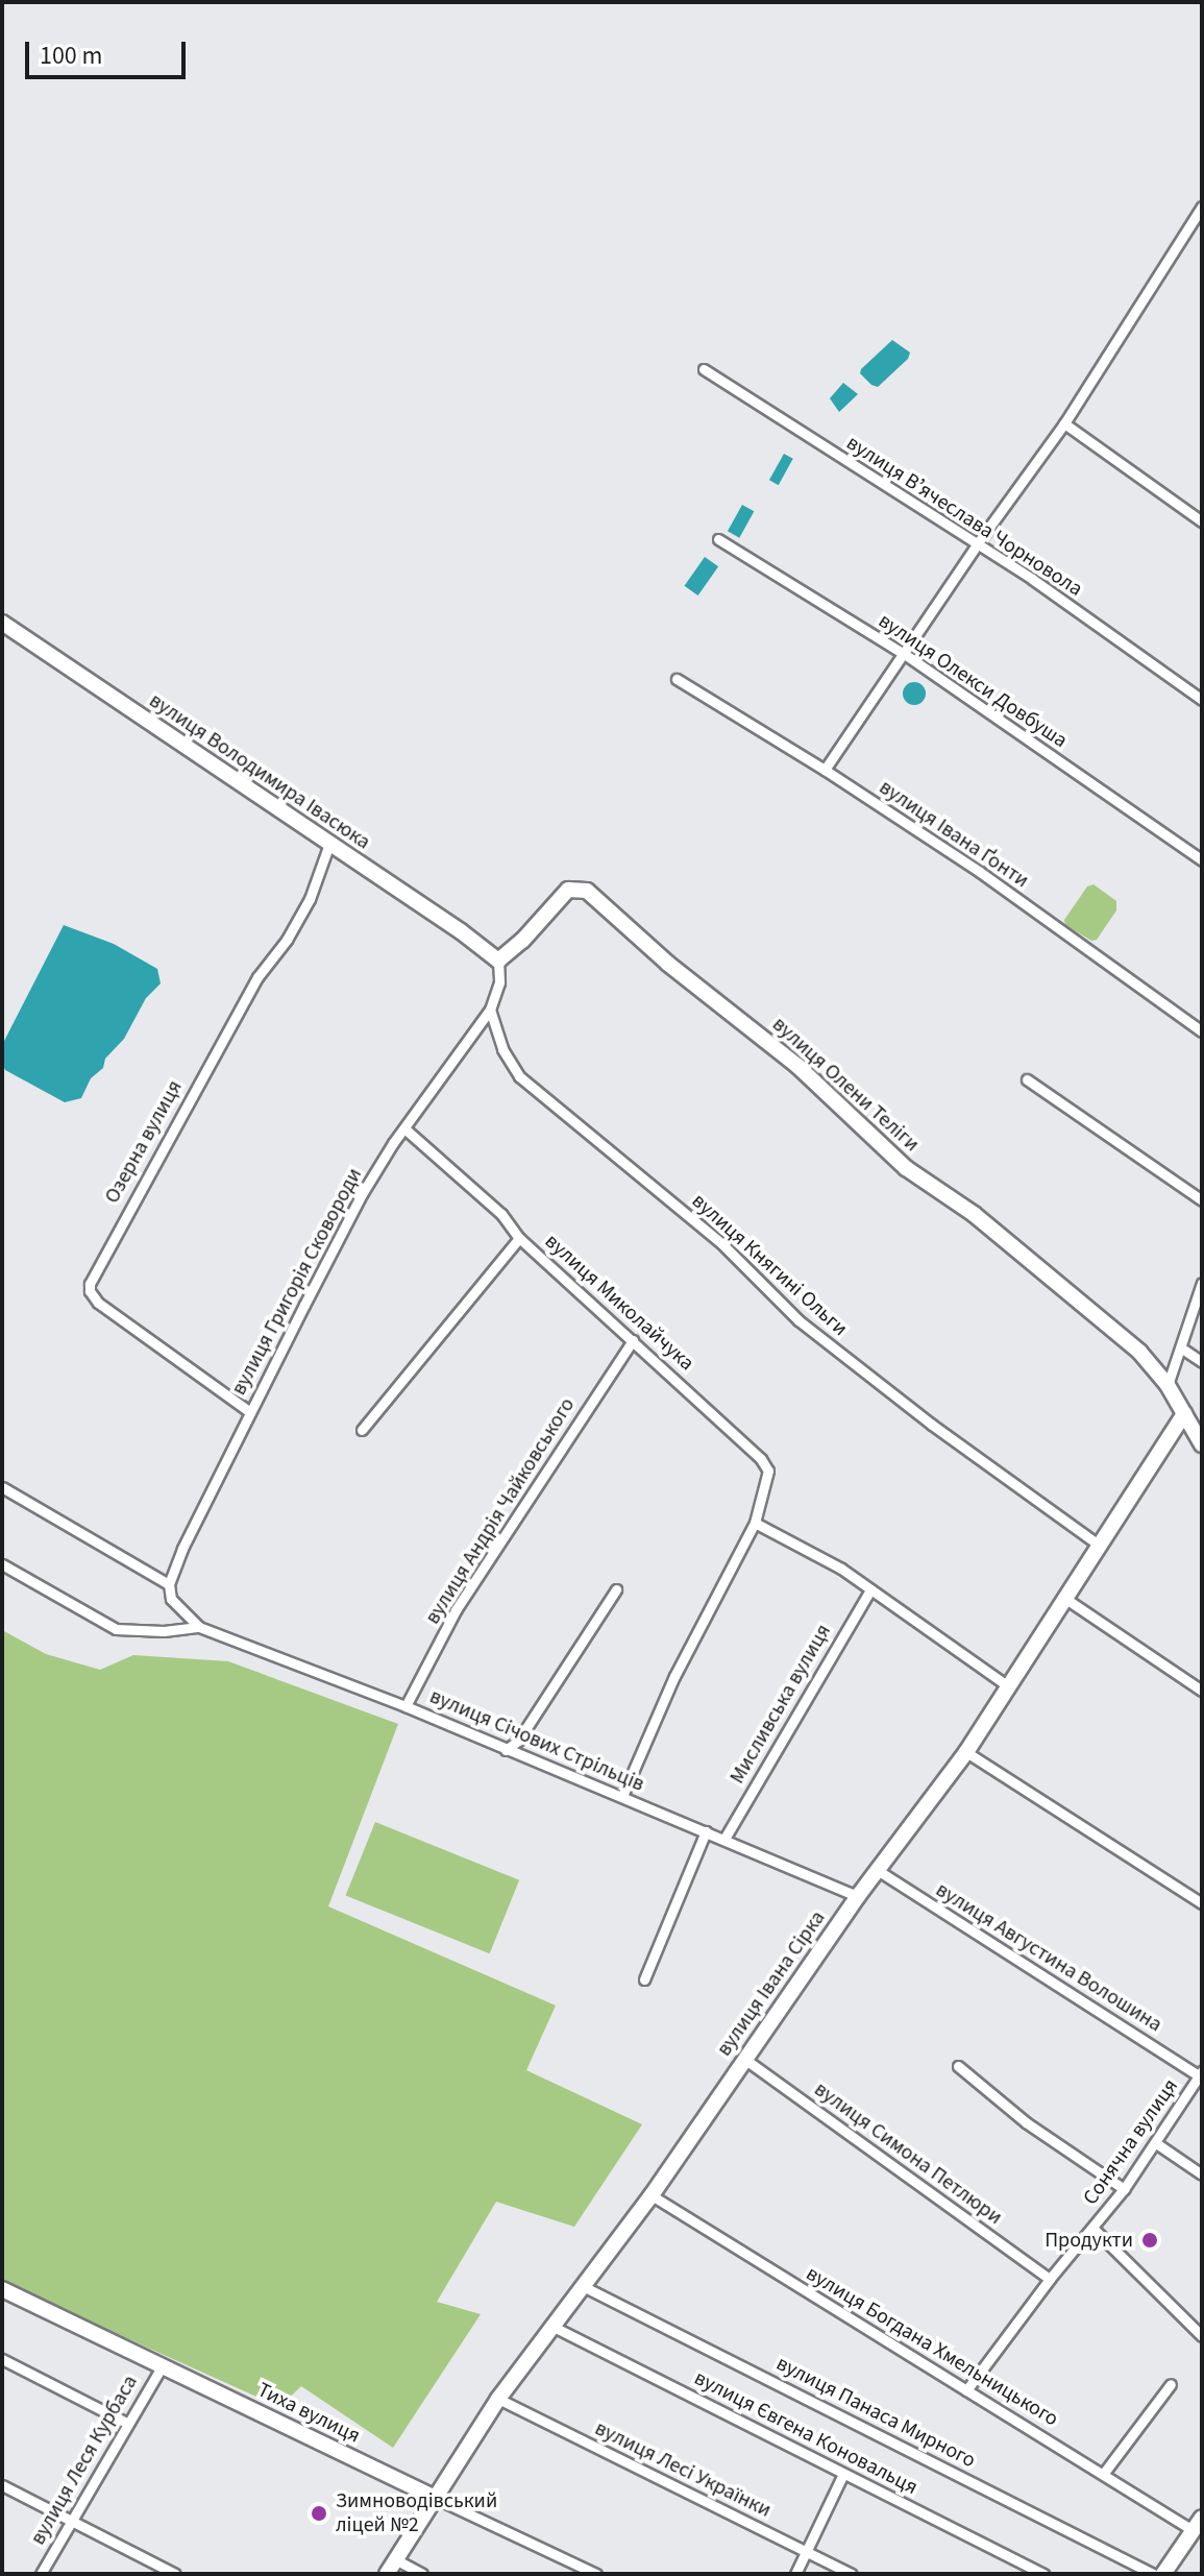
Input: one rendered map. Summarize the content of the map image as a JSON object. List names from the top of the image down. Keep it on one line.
{"streets":{"street":["вулиця Вʼячеслава Чорновола","вулиця Олекси Довбуша","вулиця Володимира Івасюка","вулиця Івана Ґонти","вулиця Олени Теліги","Озерна вулиця","вулиця Княгині Ольги","вулиця Григорія Сковороди","вулиця Миколайчука","вулиця Андрія Чайковського","Мисливська вулиця","вулиця Січових Стрільців","вулиця Августина Волошина","вулиця Івана Сірка","Сонячна вулиця","вулиця Симона Петлюри","вулиця Богдана Хмельницького","вулиця Панаса Мирного","Тиха вулиця","вулиця Євгена Коновальця","вулиця Леся Курбаса","вулиця Лесі Українки"]},"crossings":[["вулиця Володимира Івасюка","вулиця Олени Теліги"],["вулиця Володимира Івасюка","Озерна вулиця"],["вулиця Володимира Івасюка","вулиця Григорія Сковороди"],["вулиця Олени Теліги","вулиця Григорія Сковороди"],["вулиця Олени Теліги","вулиця Івана Сірка"],["Озерна вулиця","вулиця Григорія Сковороди"],["вулиця Княгині Ольги","вулиця Григорія Сковороди"],["вулиця Княгині Ольги","вулиця Івана Сірка"],["вулиця Григорія Сковороди","вулиця Миколайчука"],["вулиця Миколайчука","вулиця Андрія Чайковського"],["вулиця Миколайчука","вулиця Січових Стрільців"],["вулиця Андрія Чайковського","вулиця Січових Стрільців"],["Мисливська вулиця","вулиця Січових Стрільців"],["вулиця Січових Стрільців","вулиця Івана Сірка"],["вулиця Августина Волошина","вулиця Івана Сірка"],["вулиця Августина Волошина","Сонячна вулиця"],["вулиця Івана Сірка","вулиця Симона Петлюри"],["вулиця Івана Сірка","вулиця Богдана Хмельницького"],["вулиця Івана Сірка","вулиця Панаса Мирного"],["вулиця Івана Сірка","Тиха вулиця"],["вулиця Івана Сірка","вулиця Євгена Коновальця"],["вулиця Івана Сірка","вулиця Лесі Українки"],["Сонячна вулиця","вулиця Симона Петлюри"],["Сонячна вулиця","вулиця Богдана Хмельницького"],["Тиха вулиця","вулиця Леся Курбаса"]],"places":["Продукти","Зимноводівський ліцей №2"],"scale_bar":"100 m"}
